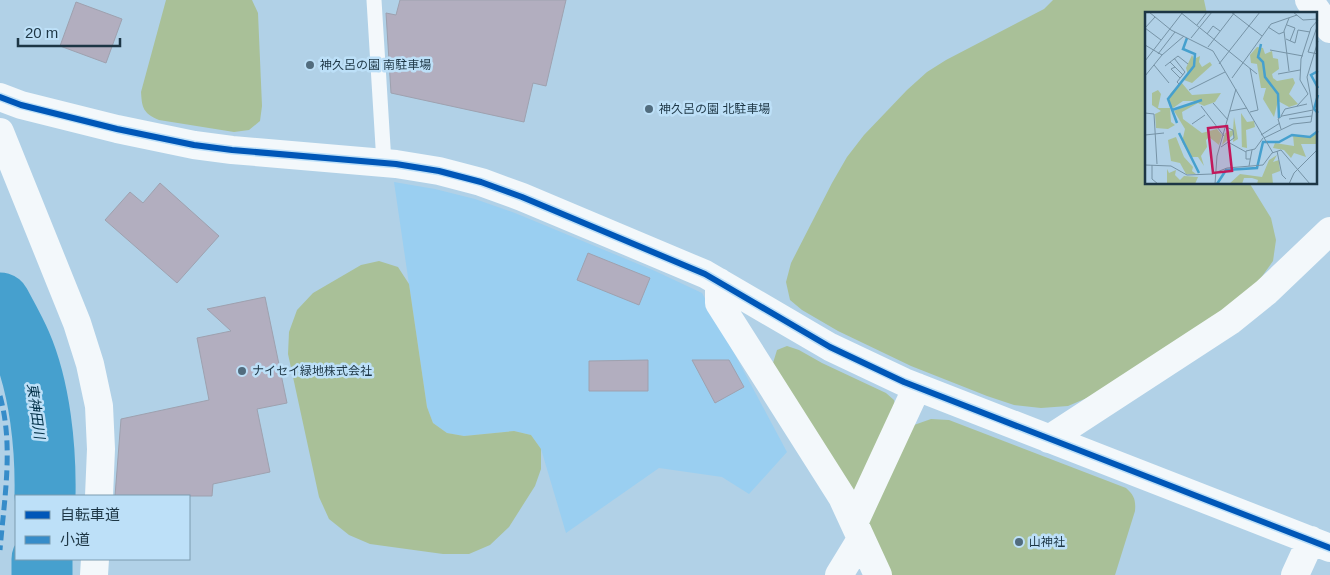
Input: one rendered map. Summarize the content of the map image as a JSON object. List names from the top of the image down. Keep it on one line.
{"water":["東神田川"],"places":["神久呂の園 南駐車場","神久呂の園 北駐車場","ナイセイ緑地株式会社","山神社"],"legend":["自転車道","小道"],"scale_bar":"20 m"}
